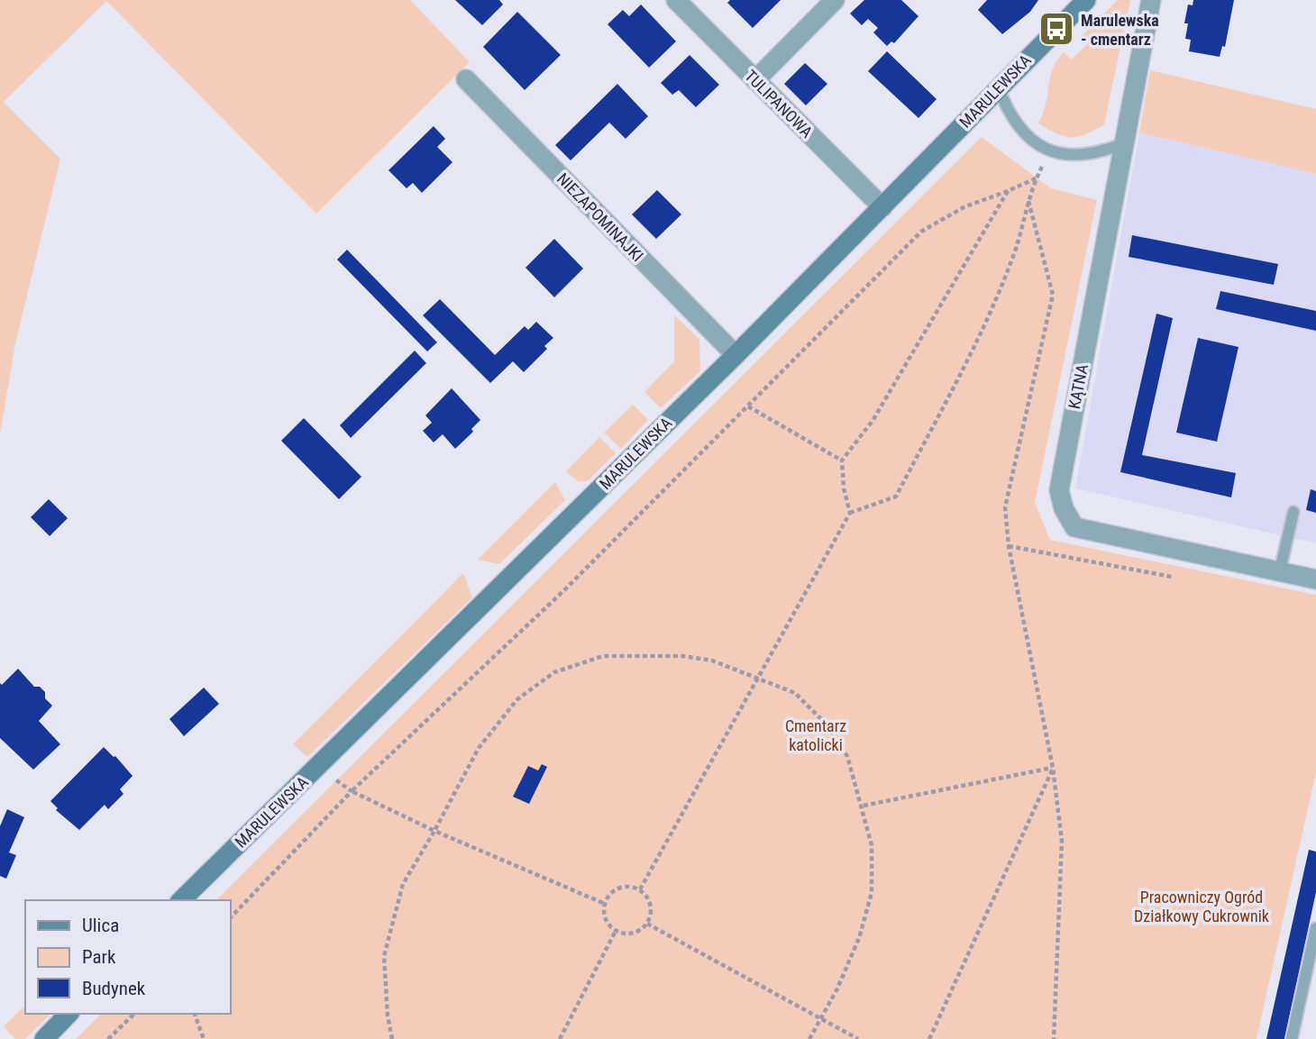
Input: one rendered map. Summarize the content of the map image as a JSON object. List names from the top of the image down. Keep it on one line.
{"streets":{"street":["MARULEWSKA","TULIPANOWA","NIEZAPOMINAJKI","KĄTNA"]},"crossings":[["MARULEWSKA","TULIPANOWA"],["MARULEWSKA","NIEZAPOMINAJKI"]],"parks":["Cmentarz katolicki","Pracowniczy Ogród Działkowy Cukrownik"],"places":{"bus stop":["Marulewska - cmentarz"]},"legend":["Ulica","Park","Budynek"]}
